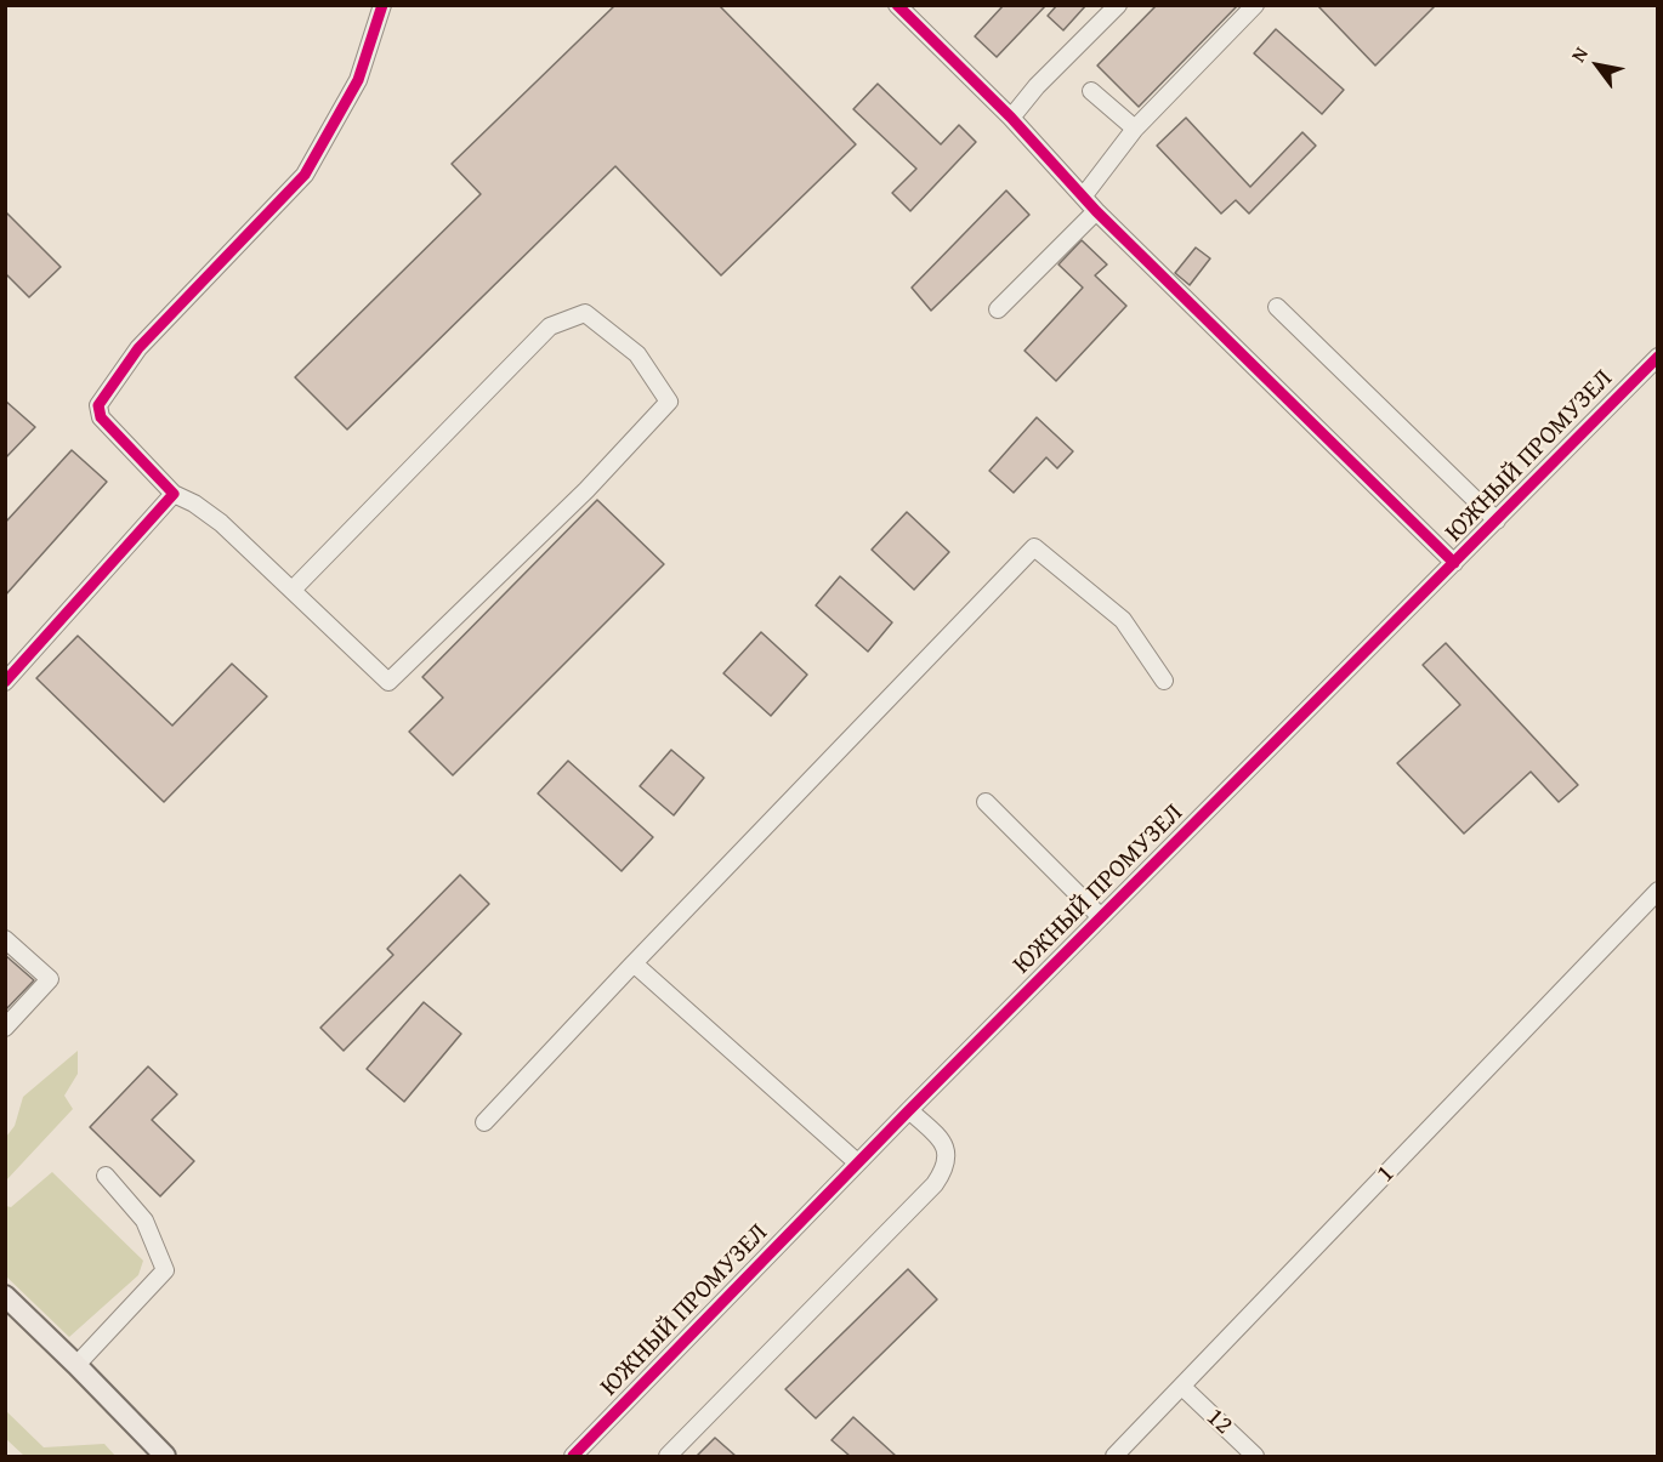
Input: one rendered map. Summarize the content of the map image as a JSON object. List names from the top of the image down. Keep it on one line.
{"streets":{"street":["ЮЖНЫЙ ПРОМУЗЕЛ","1","12"]},"crossings":[["1","12"]],"north":"top left"}
